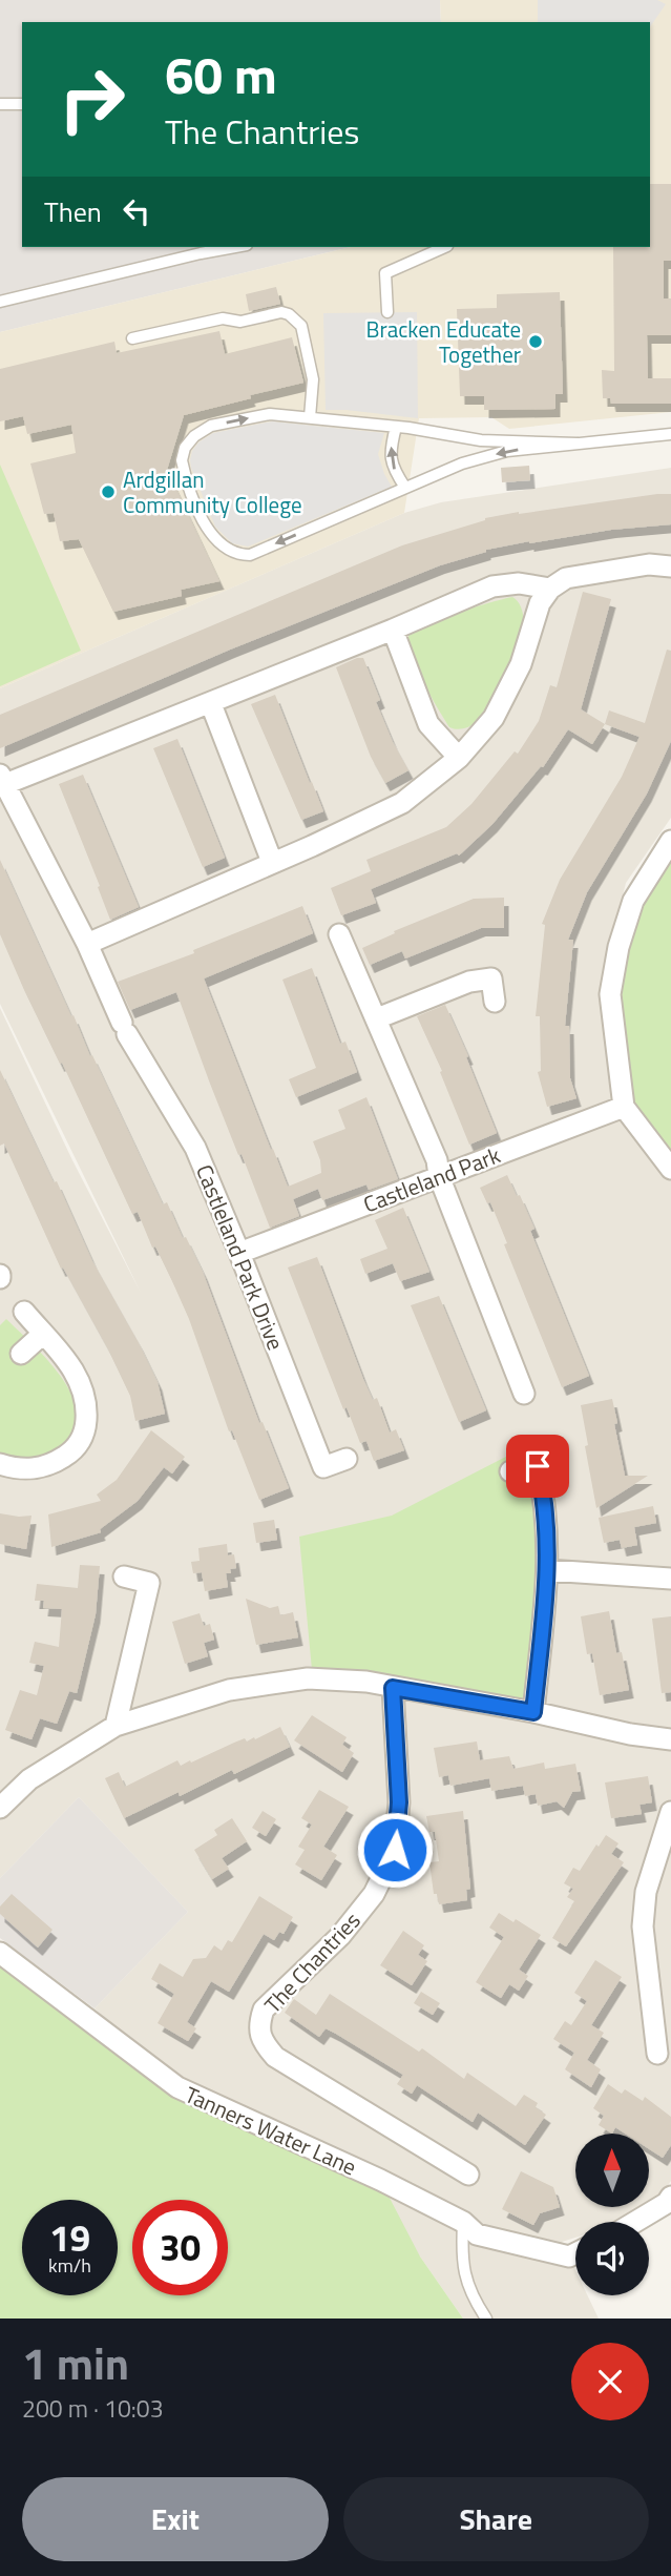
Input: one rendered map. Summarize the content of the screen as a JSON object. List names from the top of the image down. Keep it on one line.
{"streets":{"street":["Castleland Park","Castleland Park Drive","The Chantries","Tanners Water Lane"]},"crossings":[["Castleland Park","Castleland Park Drive"]],"places":["Bracken Educate Together","Ardgillan Community College"],"north":"top","page":{"turn":["60 m","The Chantries"],"then":"Then","speed":"19 km/h","limit":"30","heading":["1 min","200 m · 10:03"],"buttons":["Exit","Share"]}}
